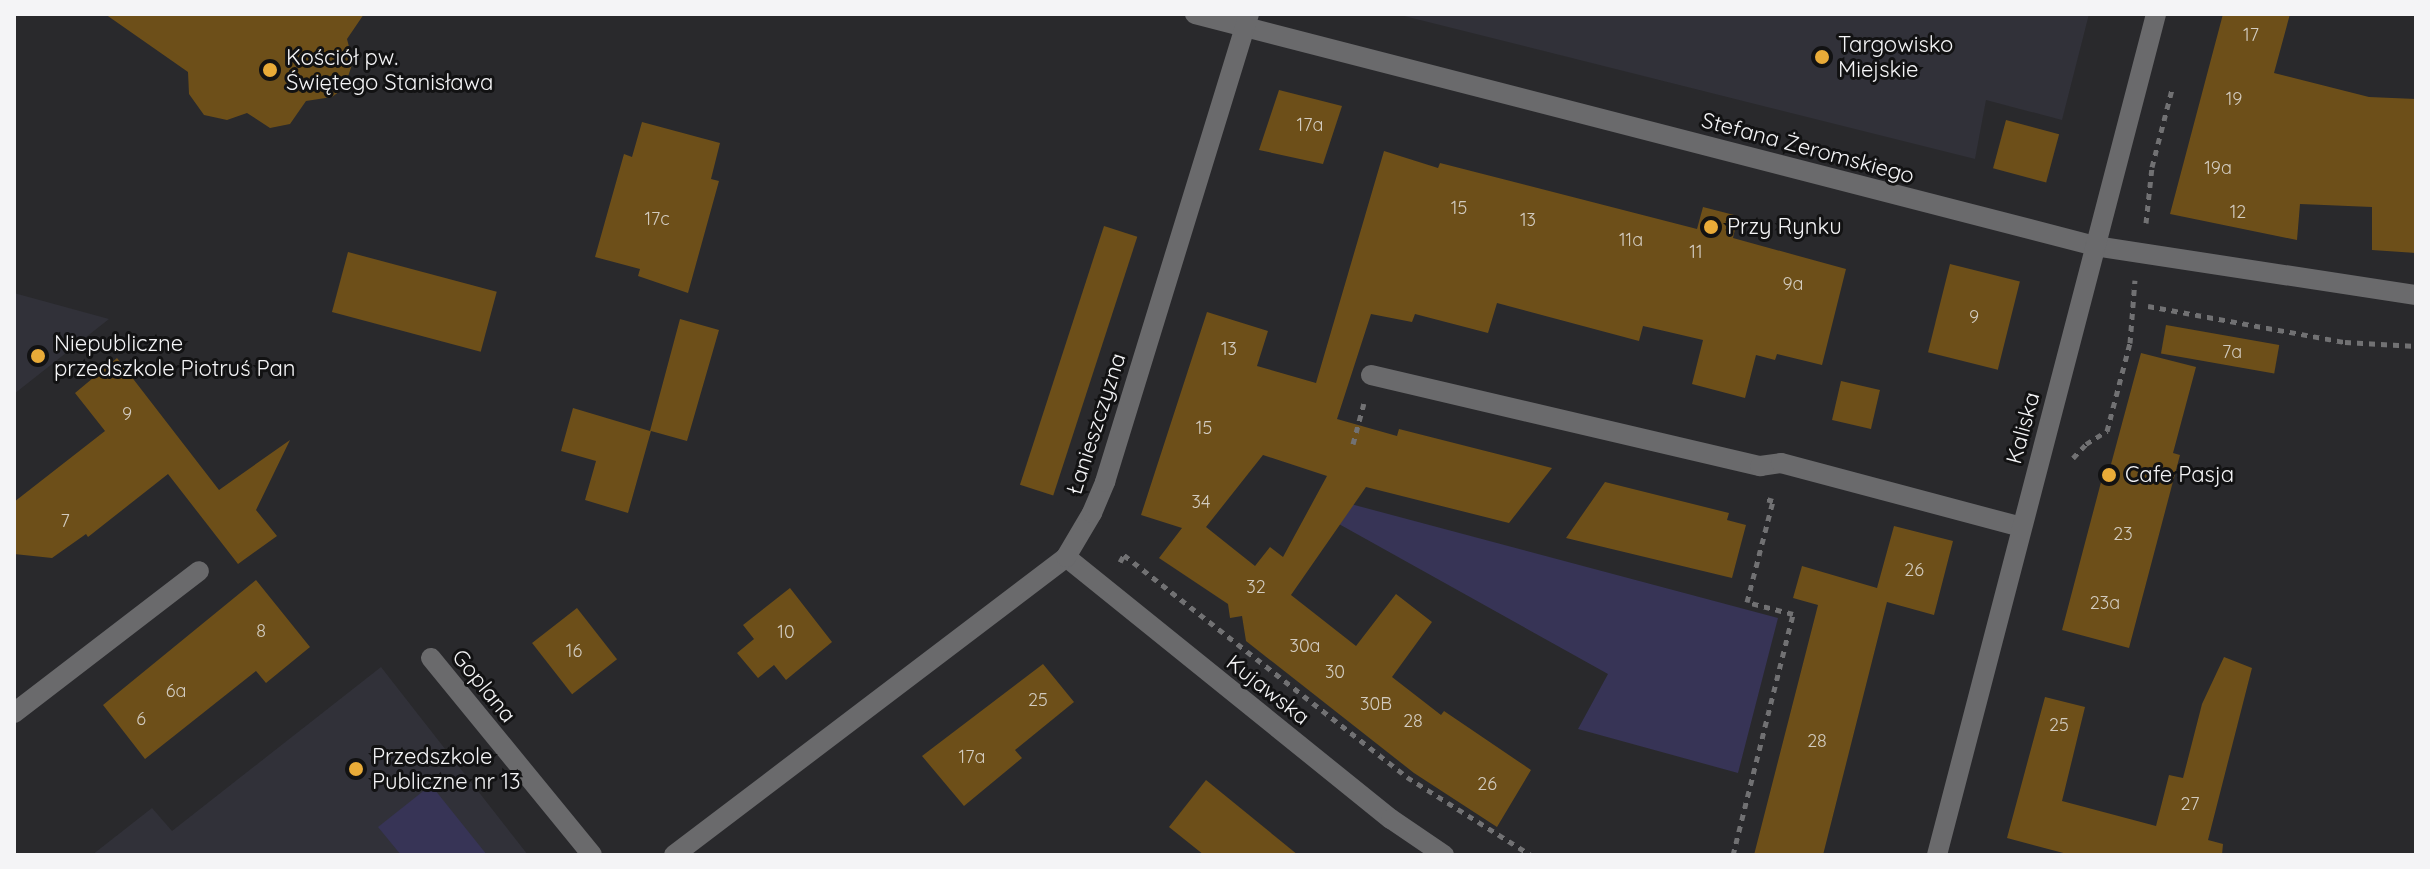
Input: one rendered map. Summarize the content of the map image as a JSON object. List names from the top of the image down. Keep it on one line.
{"streets":{"street":["Stefana Żeromskiego","Łanieszczyzna","Kaliska","Goplana","Kujawska"]},"crossings":[["Stefana Żeromskiego","Łanieszczyzna"],["Stefana Żeromskiego","Kaliska"],["Łanieszczyzna","Kujawska"]],"places":["Targowisko Miejskie","Kościół pw. Świętego Stanisława","Przy Rynku","Niepubliczne przedszkole Piotruś Pan","Cafe Pasja","Przedszkole Publiczne nr 13"],"house_numbers":["17","19","17a","19a","15","12","17c","13","11a","11","9a","9","13","7a","9","15","34","7","23","26","32","23a","8","10","30a","16","30","6a","25","30B","6","28","25","28","17a","26","27"]}
